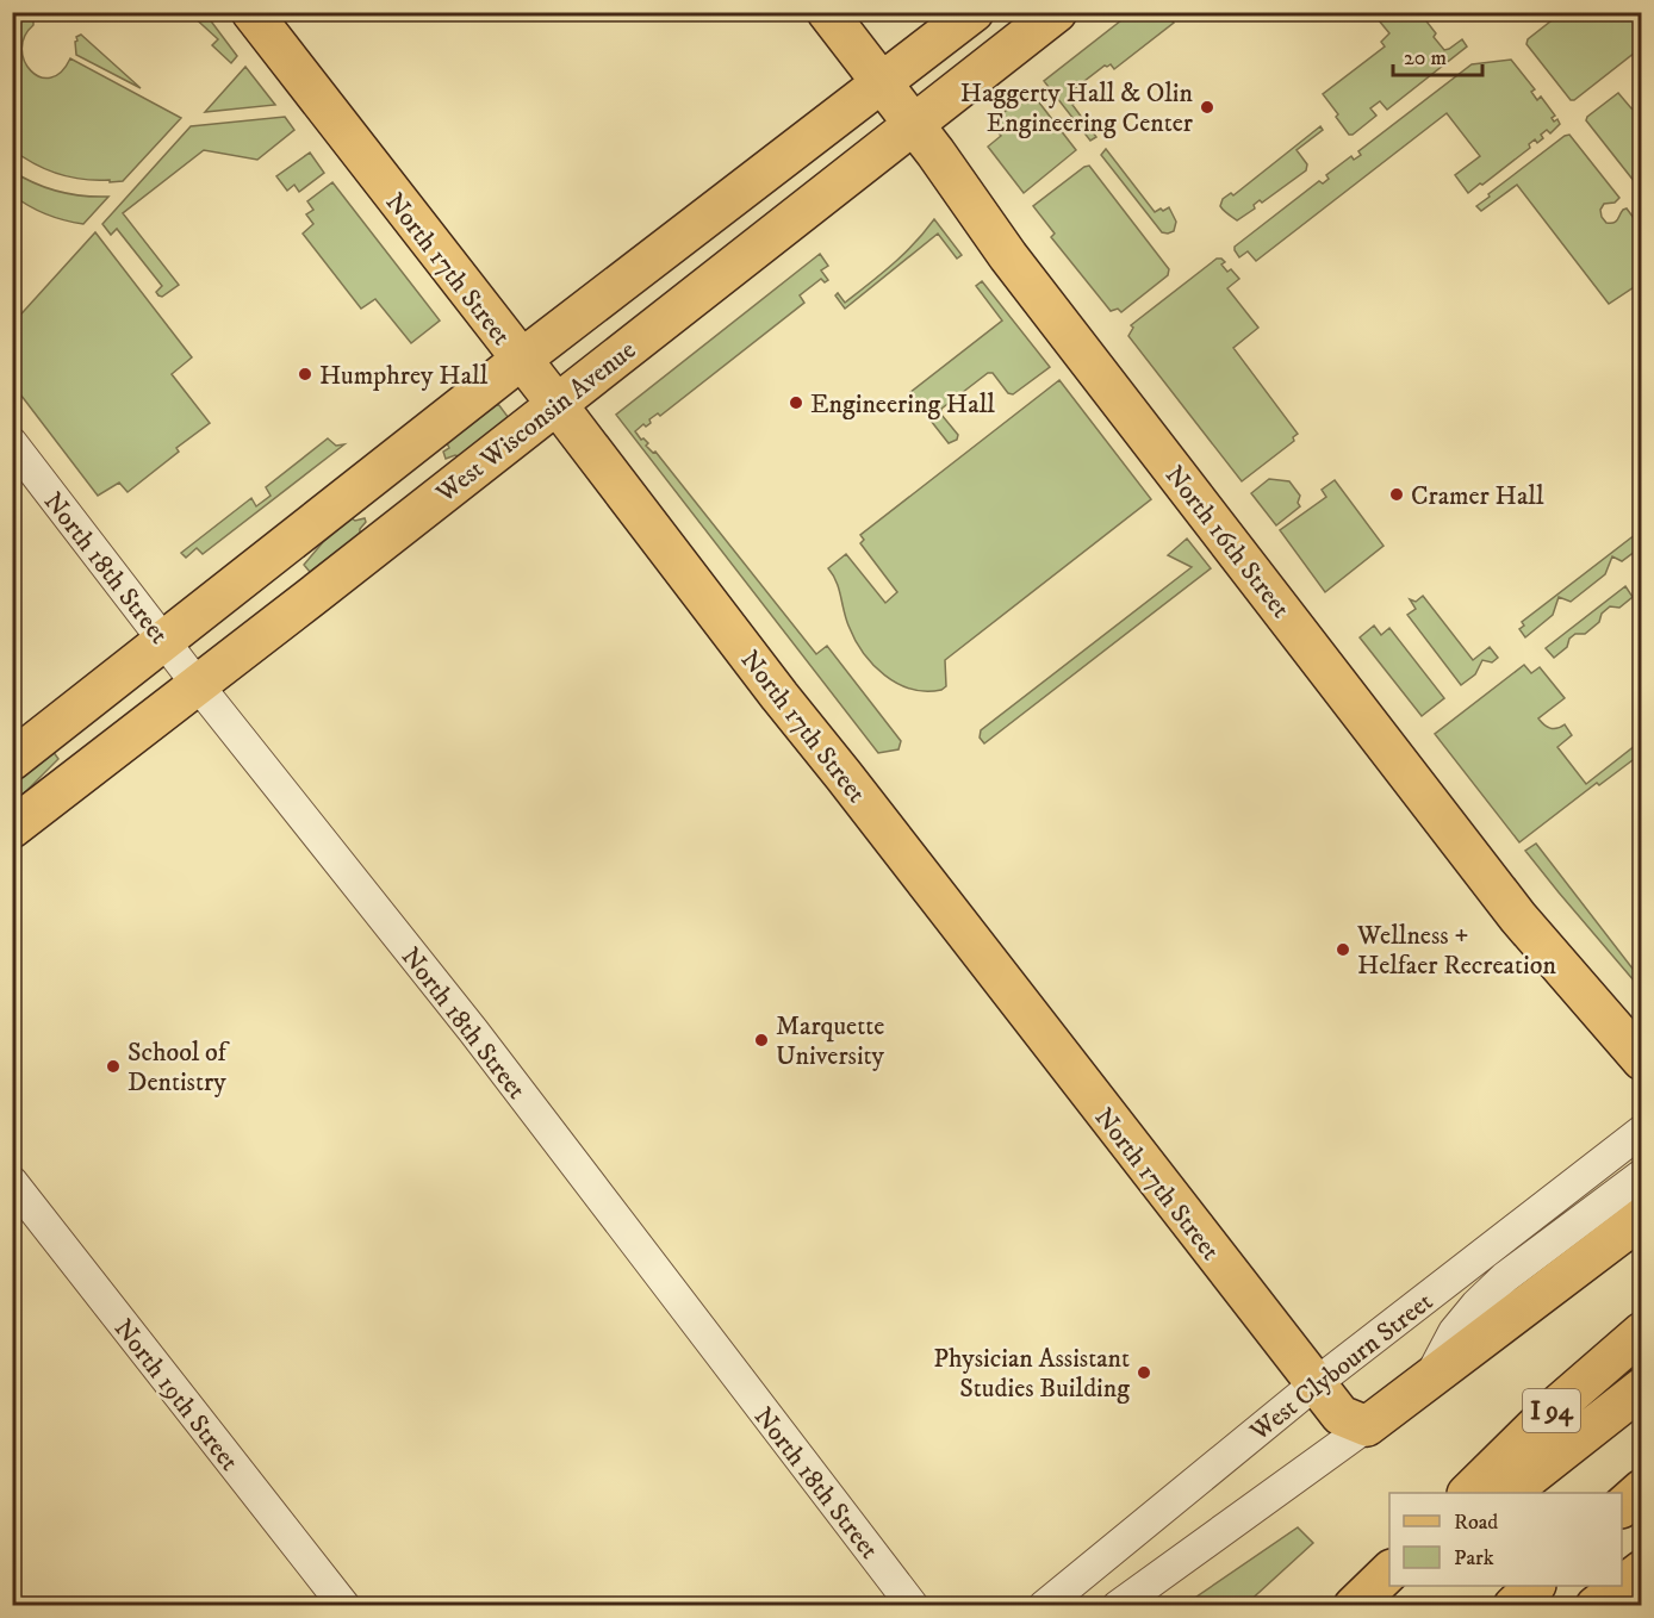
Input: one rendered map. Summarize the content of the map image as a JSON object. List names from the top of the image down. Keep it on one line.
{"streets":{"main road":["North 17th Street","West Wisconsin Avenue","North 16th Street","I 94"],"street":["North 18th Street","West Clybourn Street","North 19th Street"]},"crossings":[["North 17th Street","West Wisconsin Avenue"],["North 17th Street","West Clybourn Street"],["West Wisconsin Avenue","North 16th Street"],["West Wisconsin Avenue","North 18th Street"]],"places":["Haggerty Hall & Olin Engineering Center","Humphrey Hall","Engineering Hall","Cramer Hall","Wellness + Helfaer Recreation","Marquette University","School of Dentistry","Physician Assistant Studies Building"],"legend":["Road","Park"],"scale_bar":"20 m"}
